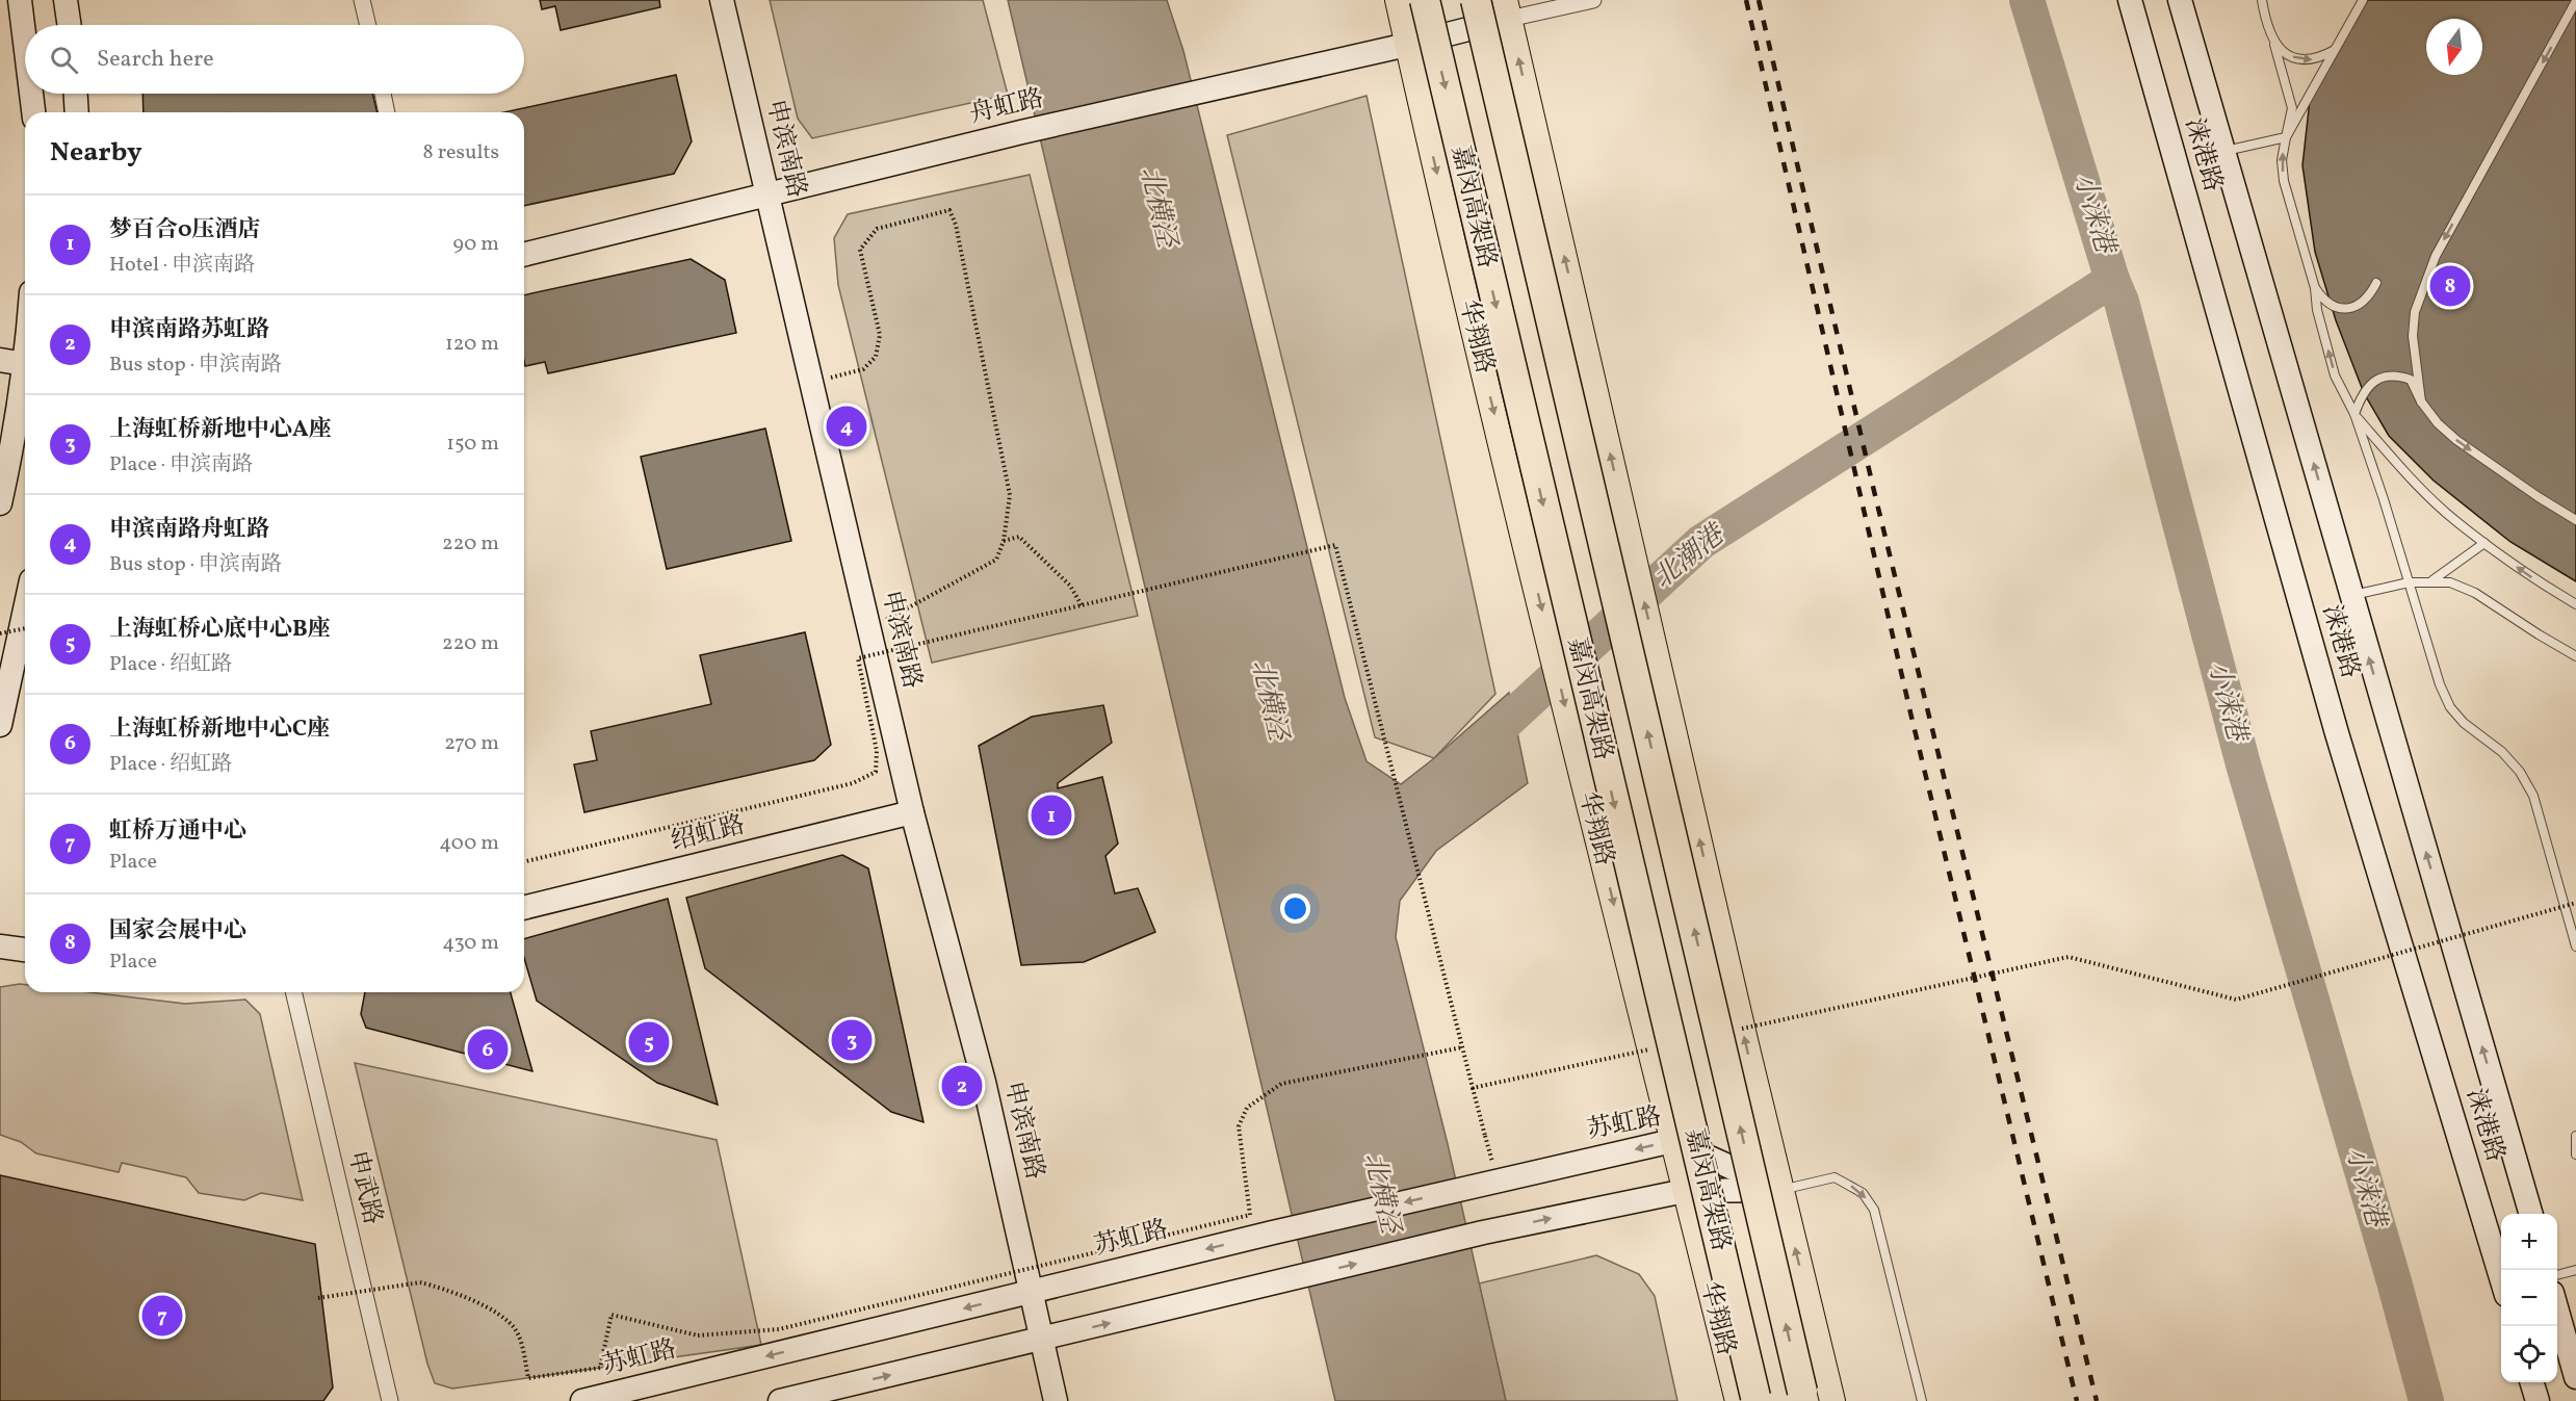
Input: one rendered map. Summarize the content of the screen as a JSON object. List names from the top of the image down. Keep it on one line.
{"streets":{"highway":["嘉闵高架路"],"main road":["舟虹路","申滨南路","涞港路","华翔路","绍虹路","苏虹路"],"street":["申武路"]},"crossings":[["舟虹路","申滨南路"],["舟虹路","华翔路"],["申滨南路","绍虹路"],["申滨南路","苏虹路"],["嘉闵高架路","华翔路"],["华翔路","苏虹路"]],"water":["北横泾","小涞港","北潮港"],"north":"bottom","page":{"search":"Search here","heading":["Nearby","8 results"],"list":[{"mark":"1","name":"梦百合0压酒店","note":"Hotel · 申滨南路","value":"90 m"},{"mark":"2","name":"申滨南路苏虹路","note":"Bus stop · 申滨南路","value":"120 m"},{"mark":"3","name":"上海虹桥新地中心A座","note":"Place · 申滨南路","value":"150 m"},{"mark":"4","name":"申滨南路舟虹路","note":"Bus stop · 申滨南路","value":"220 m"},{"mark":"5","name":"上海虹桥心底中心B座","note":"Place · 绍虹路","value":"220 m"},{"mark":"6","name":"上海虹桥新地中心C座","note":"Place · 绍虹路","value":"270 m"},{"mark":"7","name":"虹桥万通中心","note":"Place","value":"400 m"},{"mark":"8","name":"国家会展中心","note":"Place","value":"430 m"}],"pins":["8","4","1","3","5","6","2","7"],"map_buttons":["+","−"]}}
